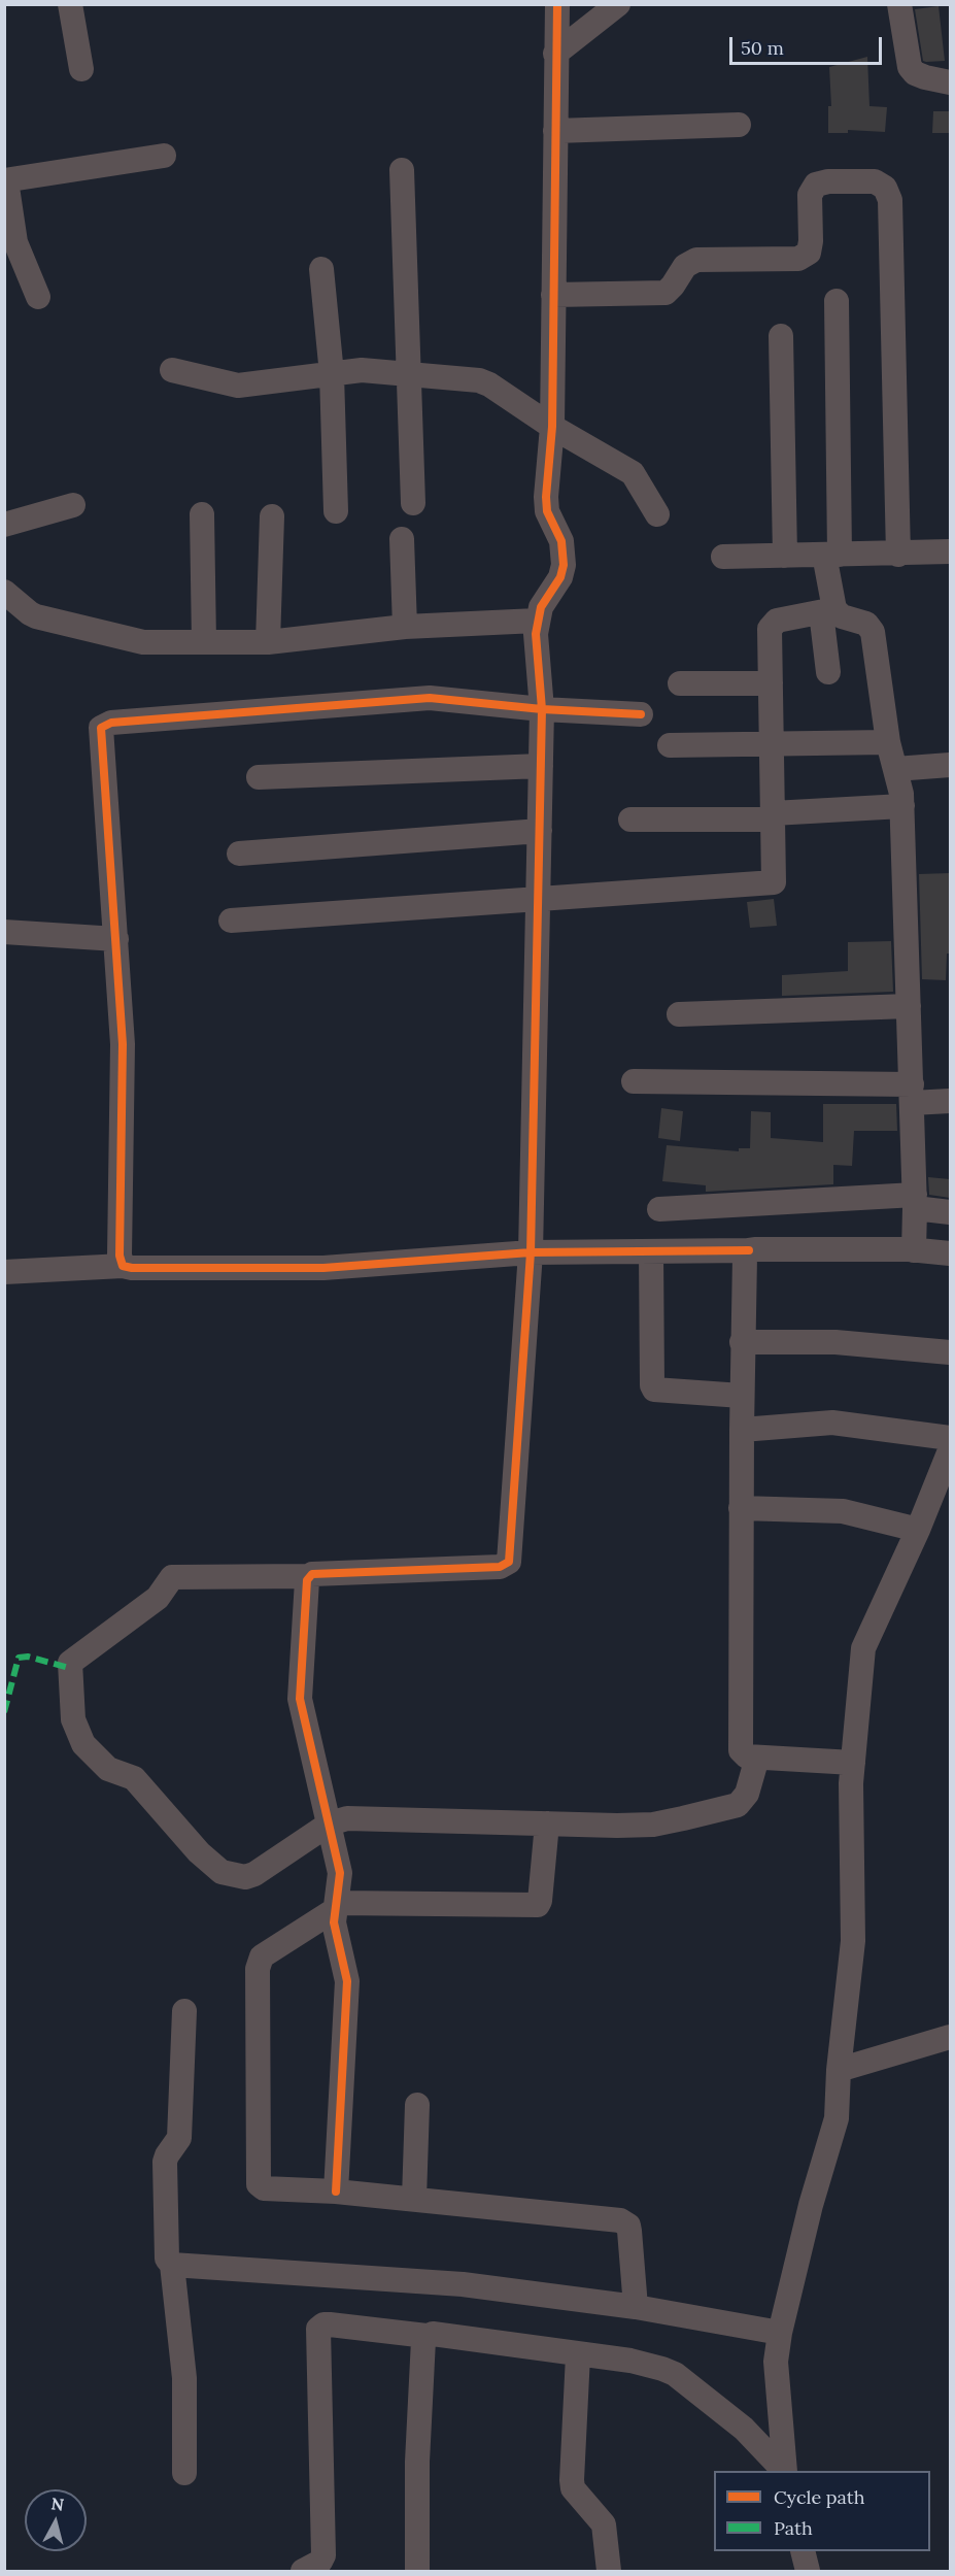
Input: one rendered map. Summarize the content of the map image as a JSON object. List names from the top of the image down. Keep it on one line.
{"legend":["Cycle path","Path"],"scale_bar":"50 m","north":"top"}
